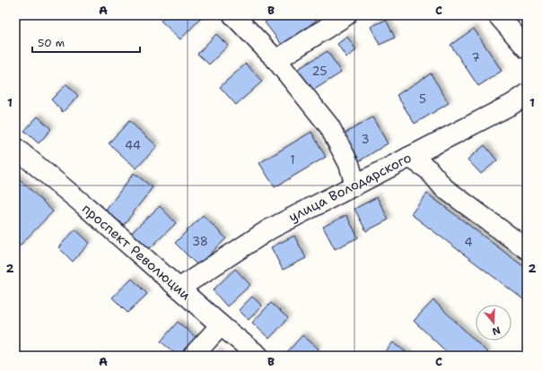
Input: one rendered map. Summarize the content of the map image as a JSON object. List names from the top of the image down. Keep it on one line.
{"streets":{"street":["улица Володарского","проспект Революции"]},"crossings":[["улица Володарского","проспект Революции"]],"house_numbers":["7","25","5","3","44","1","38","4"],"scale_bar":"50 m","north":"bottom","grid":{"columns":["A","B","C"],"rows":["1","2"]}}
